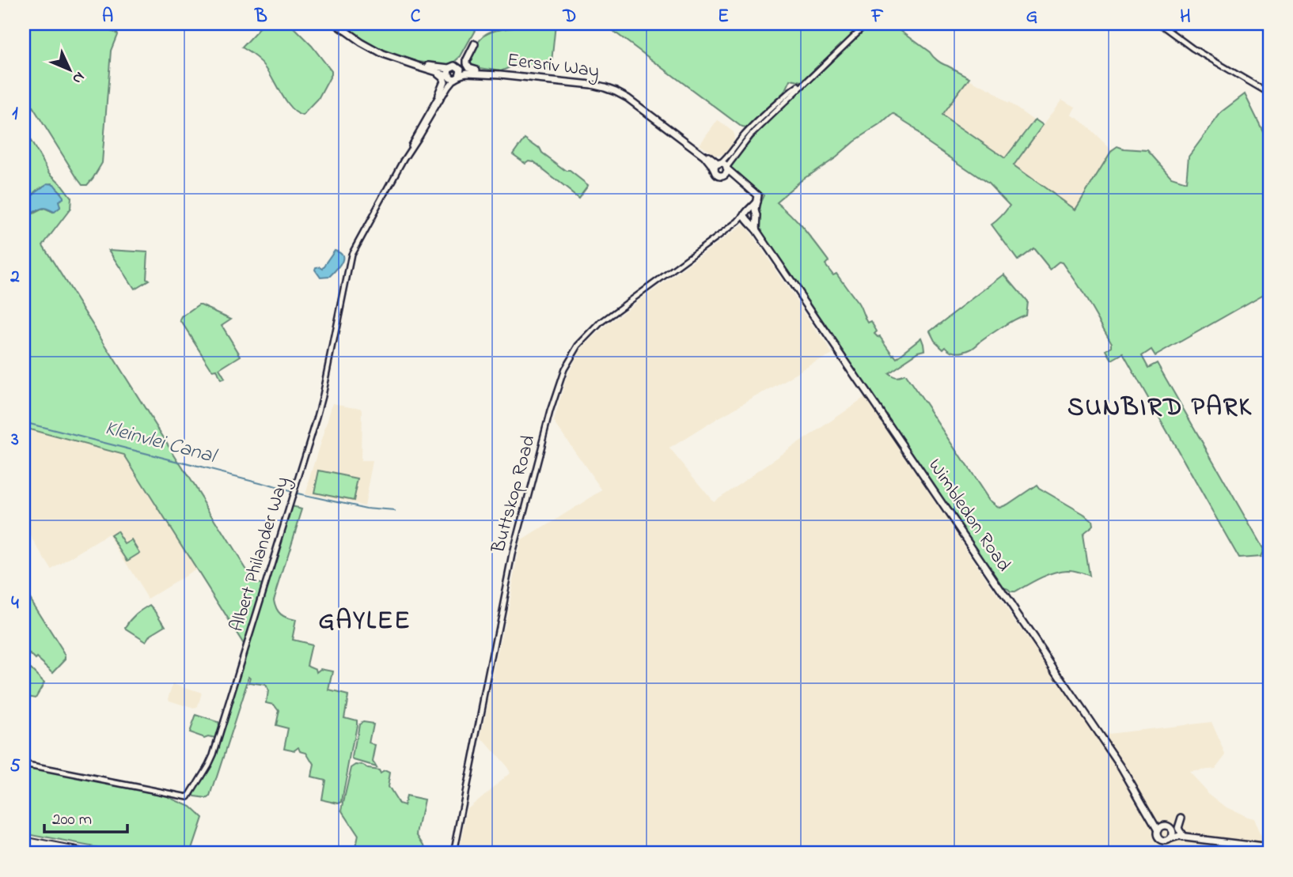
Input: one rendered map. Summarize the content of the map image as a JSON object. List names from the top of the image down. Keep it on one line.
{"streets":{"main road":["Eersriv Way","Wimbledon Road"],"street":["Buttskop Road","Albert Philander Way"]},"crossings":[["Eersriv Way","Albert Philander Way"],["Buttskop Road","Wimbledon Road"]],"districts":["SUNBIRD PARK","GAYLEE"],"water":["Kleinvlei Canal"],"scale_bar":"200 m","north":"bottom right","grid":{"columns":["A","B","C","D","E","F","G","H"],"rows":["1","2","3","4","5"]}}
